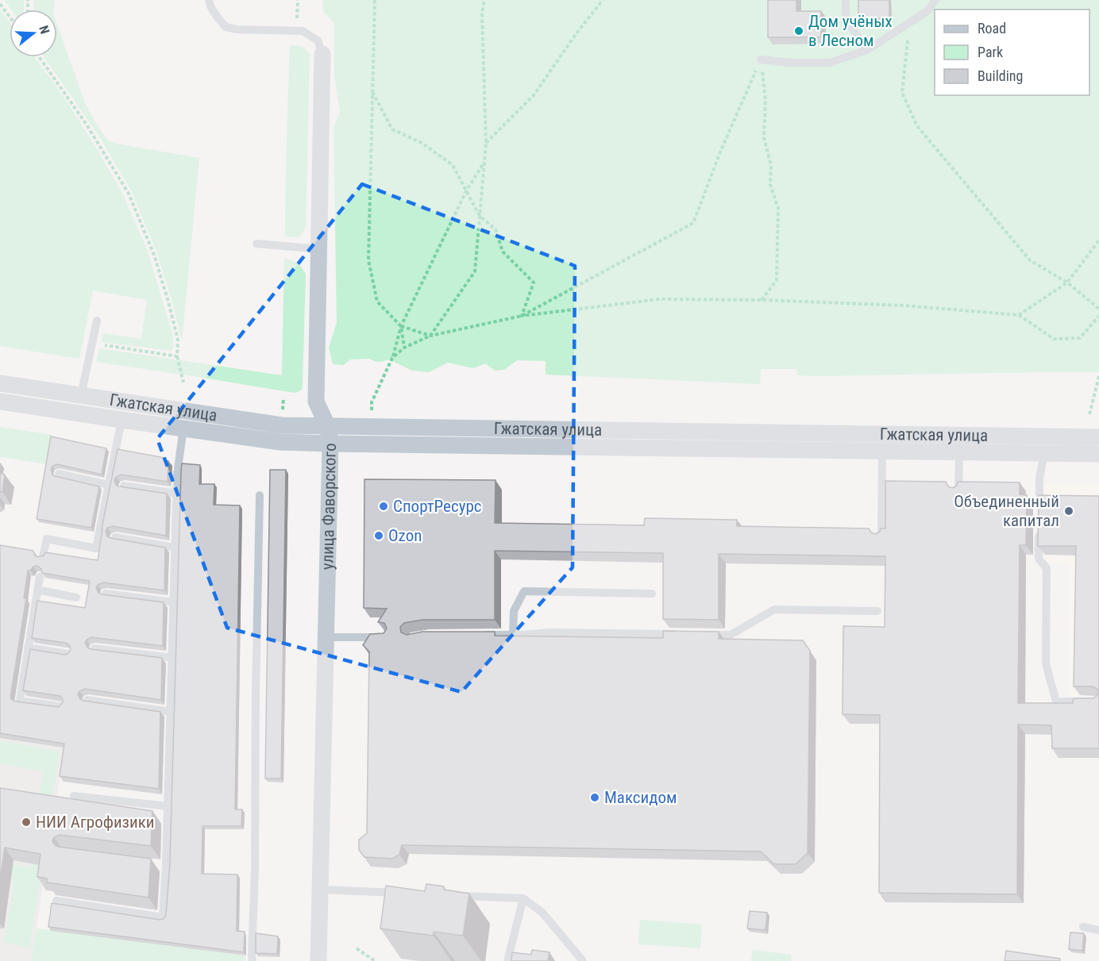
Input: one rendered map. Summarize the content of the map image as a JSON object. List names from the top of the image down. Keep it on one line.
{"streets":{"street":["Гжатская улица","улица Фаворского"]},"crossings":[["Гжатская улица","улица Фаворского"]],"places":["Дом учёных в Лесном","СпортРесурс","Объединенный капитал","Ozon","Максидом","НИИ Агрофизики"],"legend":["Road","Park","Building"],"north":"right"}
